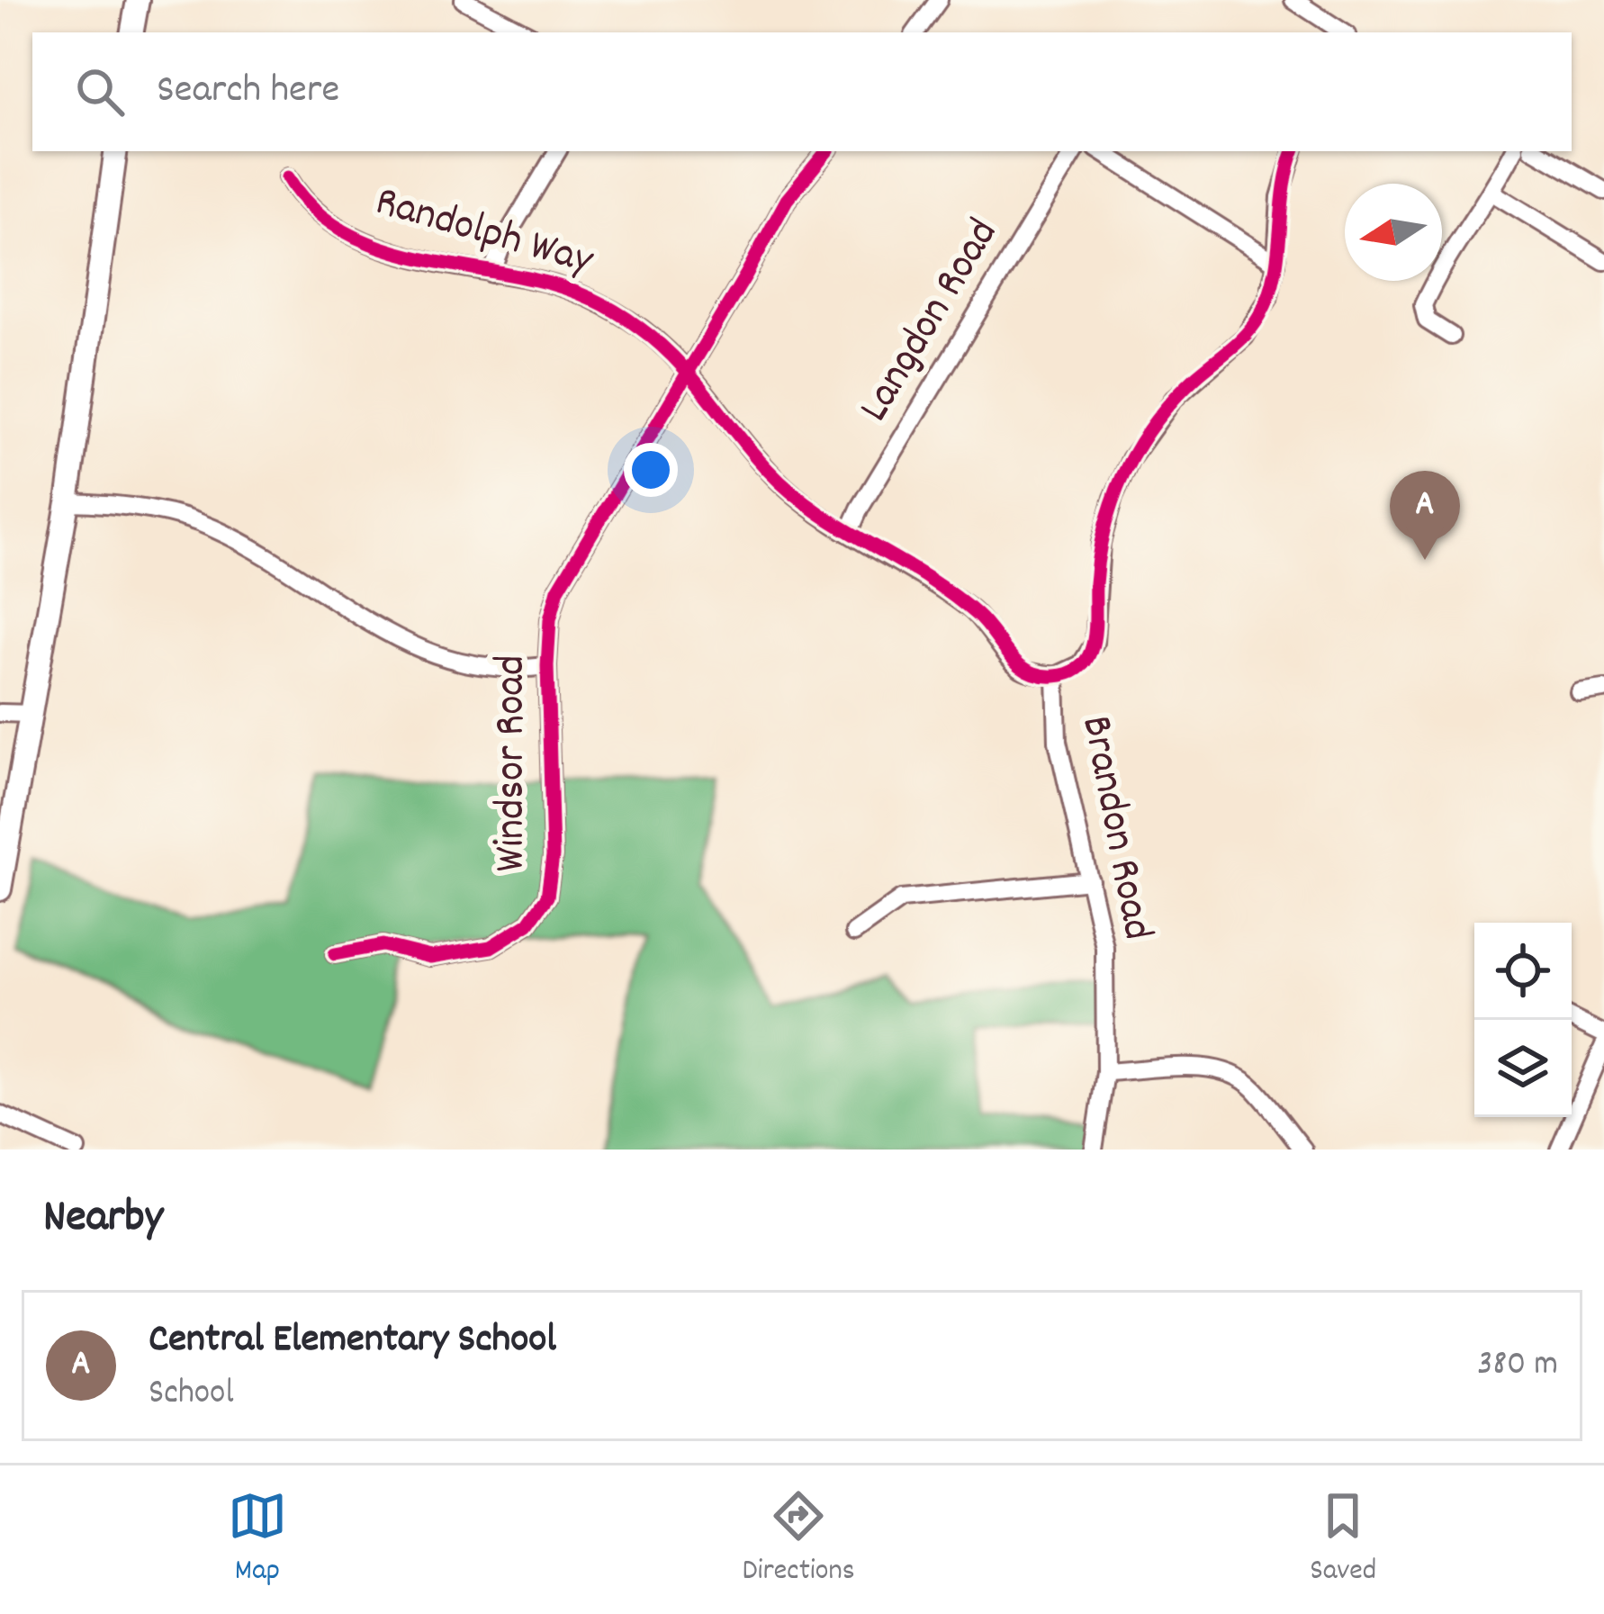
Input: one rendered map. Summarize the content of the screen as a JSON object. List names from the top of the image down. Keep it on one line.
{"streets":{"street":["Randolph Way","Langdon Road","Windsor Road","Brandon Road"]},"crossings":[["Randolph Way","Langdon Road"],["Randolph Way","Windsor Road"],["Randolph Way","Brandon Road"]],"north":"left","page":{"search":"Search here","pins":"A","heading":"Nearby","list":[{"mark":"A","name":"Central Elementary School","note":"School","value":"380 m"}],"nav":["Map","Directions","Saved"]}}
